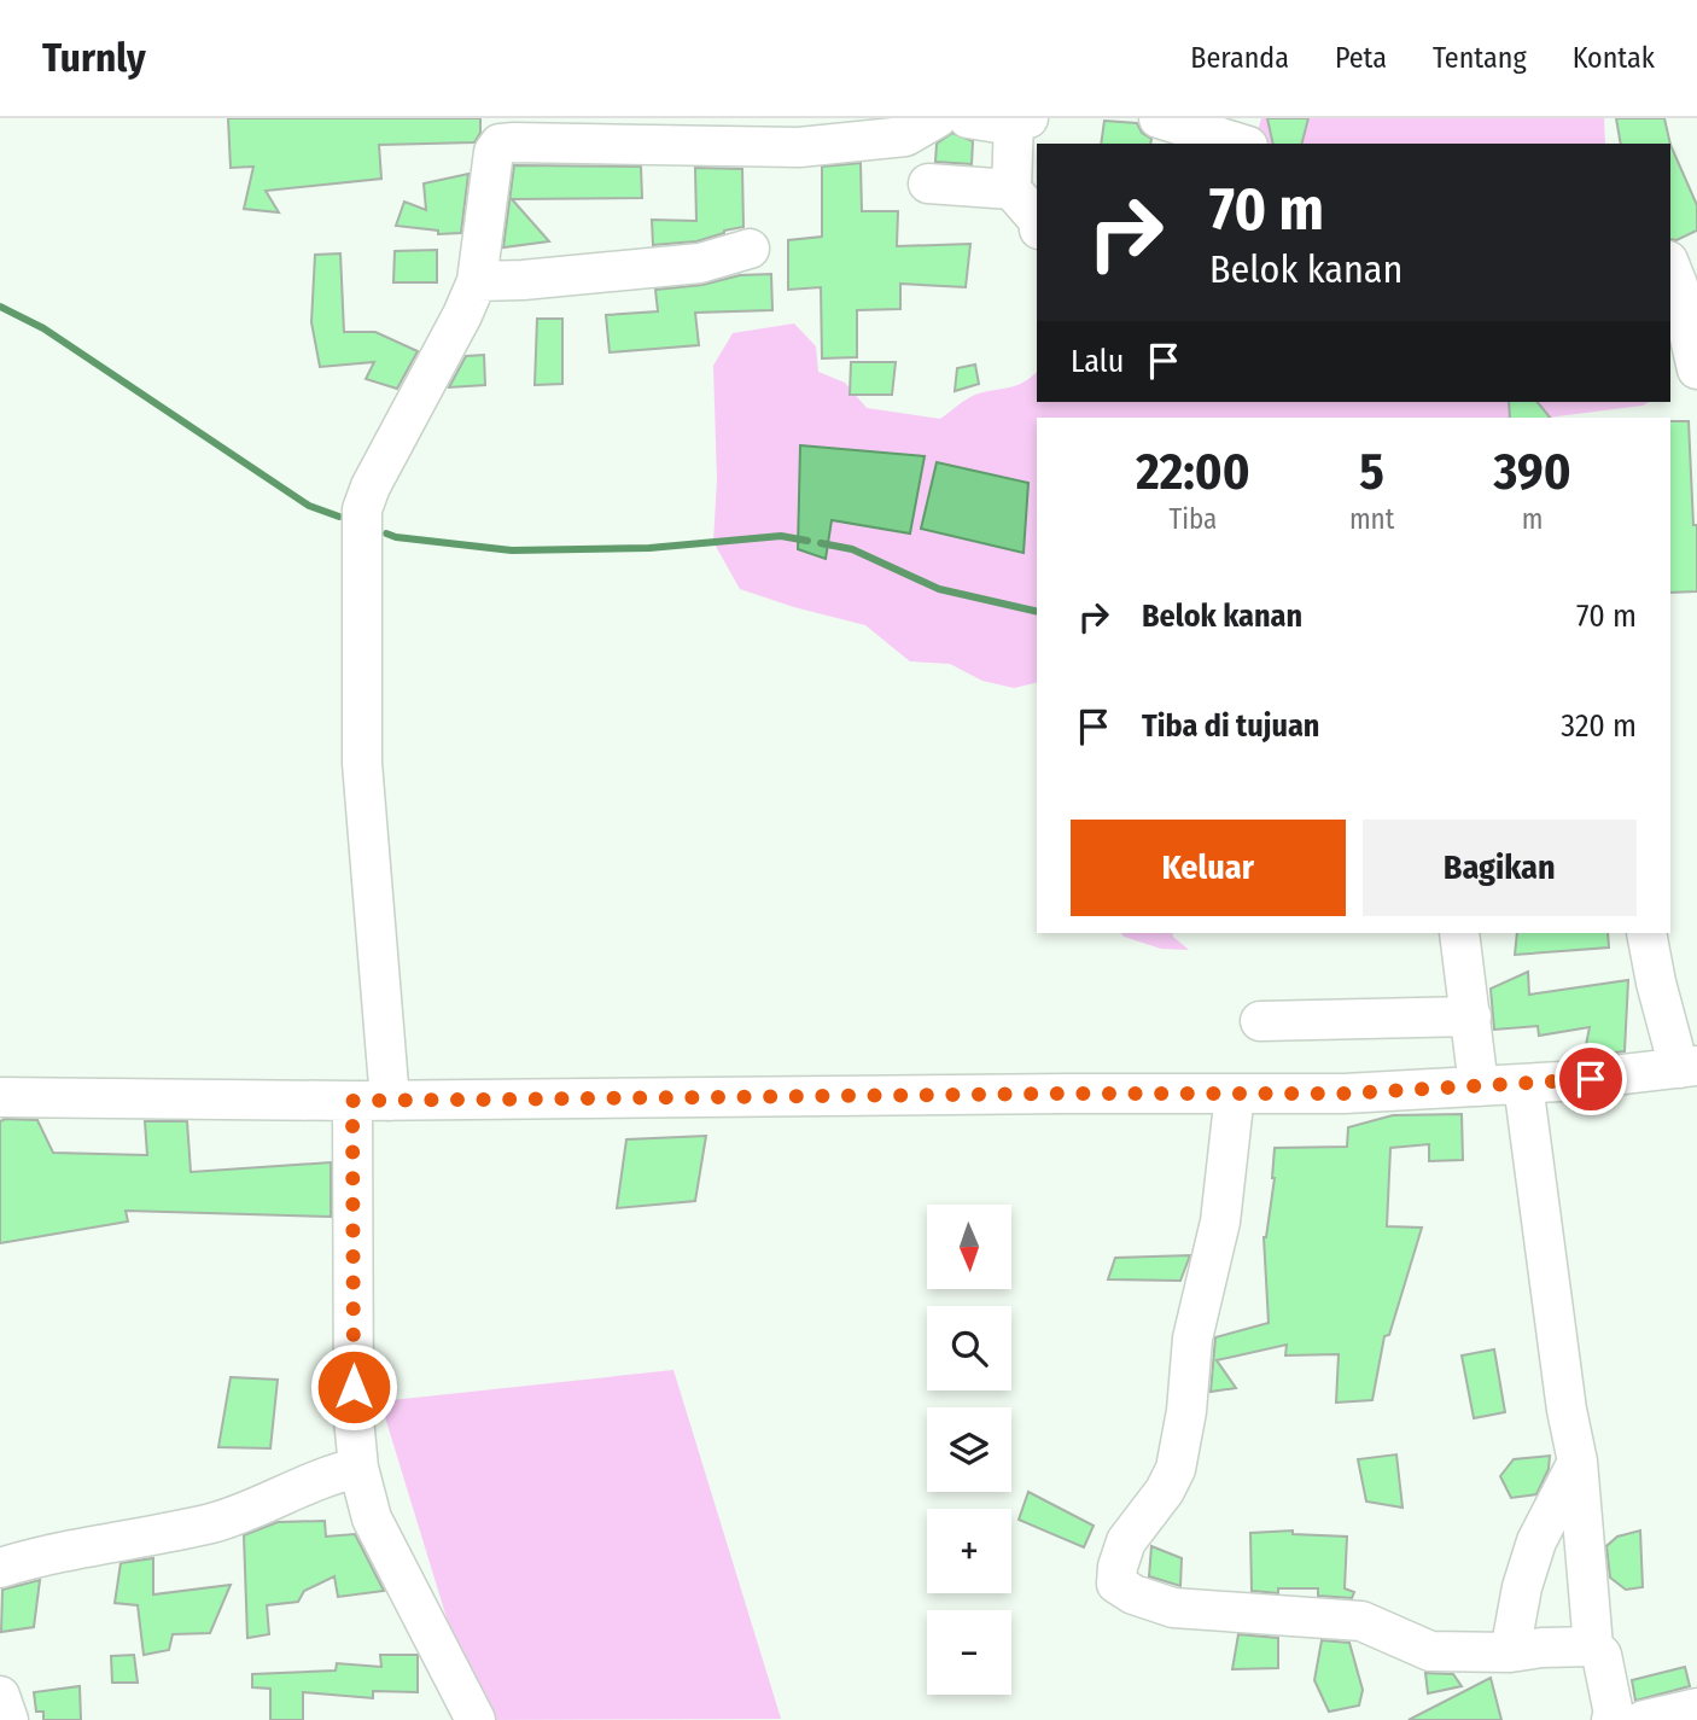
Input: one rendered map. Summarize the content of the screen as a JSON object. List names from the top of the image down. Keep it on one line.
{"north":"bottom","page":{"header":"Turnly","nav":["Beranda","Peta","Tentang","Kontak"],"turn":["70 m","Belok kanan"],"then":"Lalu","eta":["22:00","Tiba","5","mnt","390","m"],"list":[{"name":"Belok kanan","value":"70 m"},{"name":"Tiba di tujuan","value":"320 m"}],"buttons":["Keluar","Bagikan"],"map_buttons":["+","−"]}}
